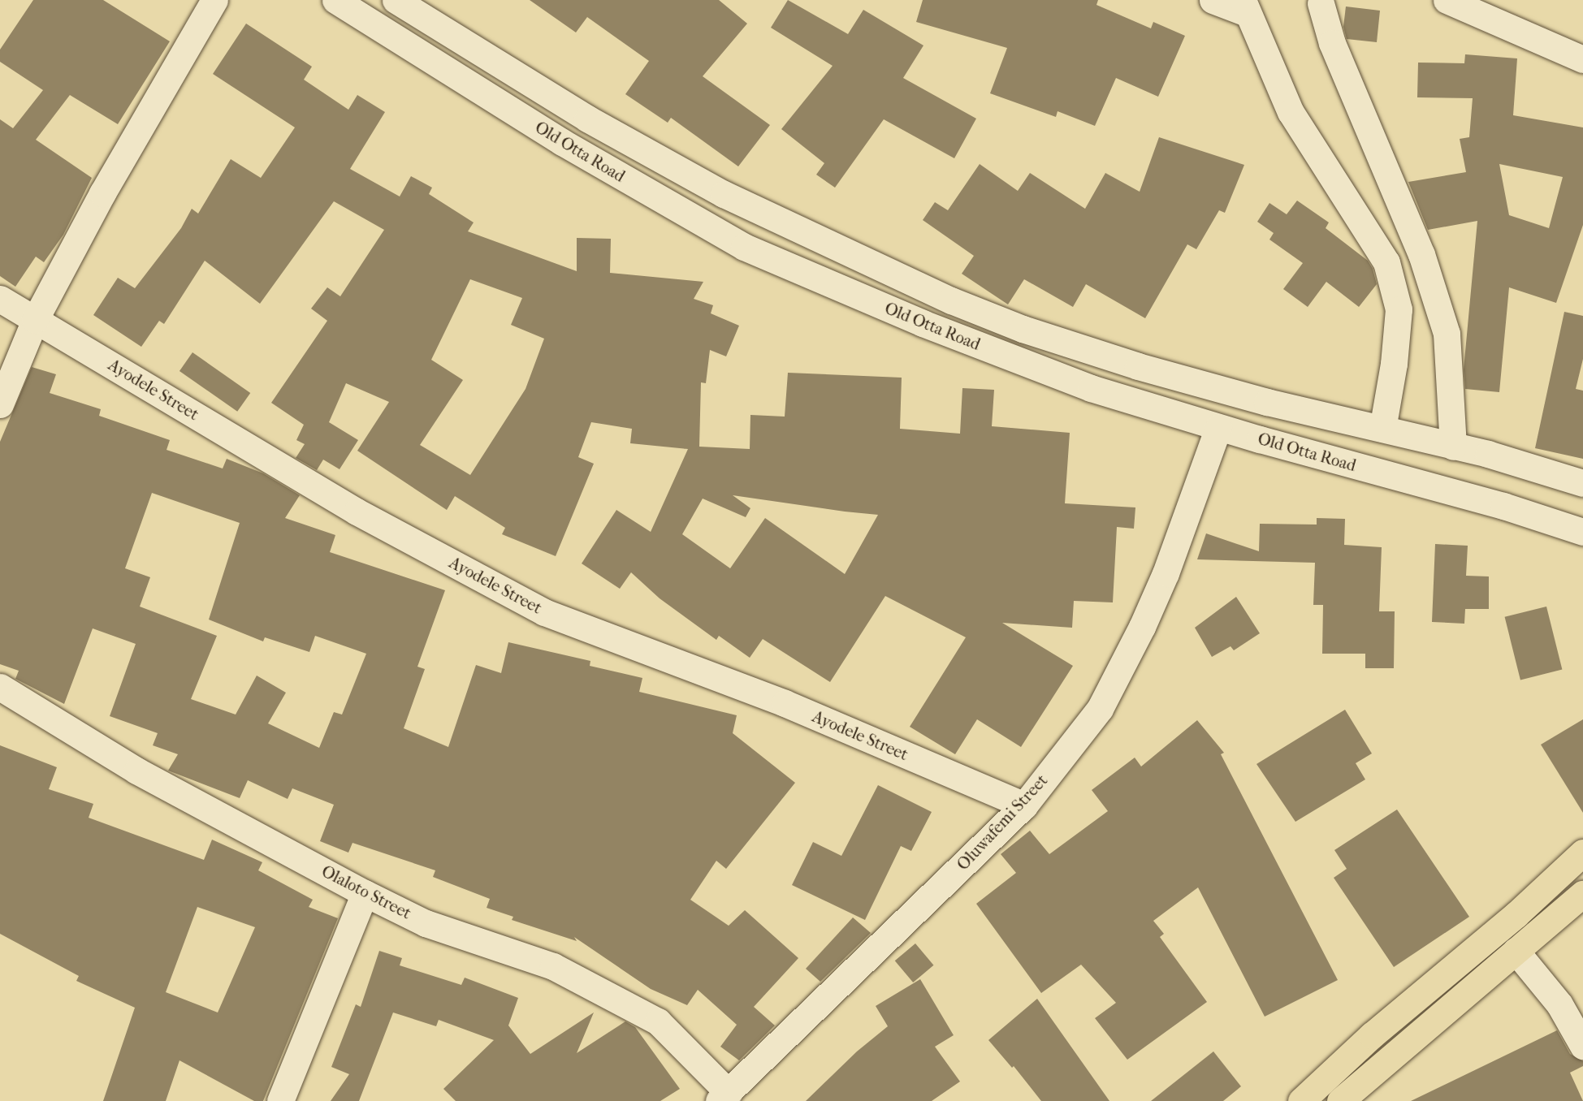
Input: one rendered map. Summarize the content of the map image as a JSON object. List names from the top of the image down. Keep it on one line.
{"streets":{"street":["Old Otta Road","Ayodele Street","Oluwafemi Street","Olaloto Street"]},"crossings":[["Old Otta Road","Oluwafemi Street"],["Ayodele Street","Oluwafemi Street"],["Oluwafemi Street","Olaloto Street"]]}
